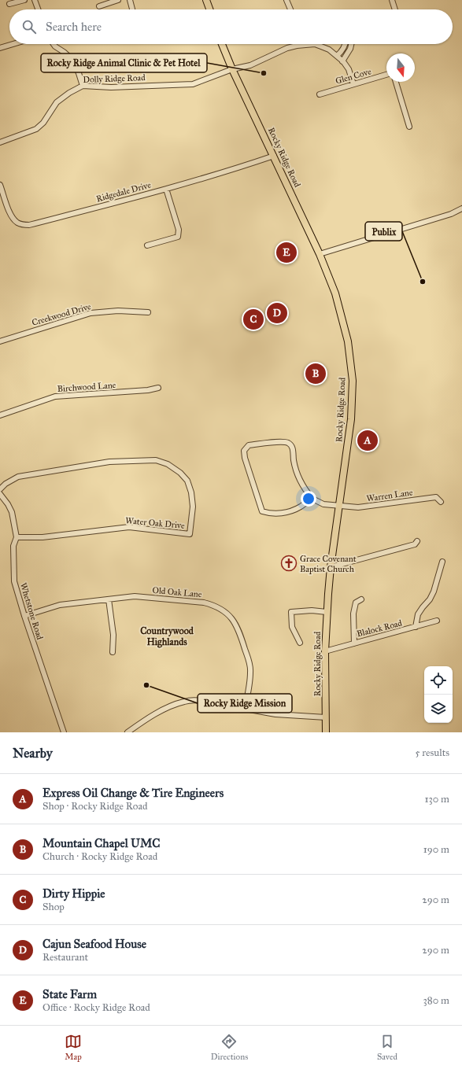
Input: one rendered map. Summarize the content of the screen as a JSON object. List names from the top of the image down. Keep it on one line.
{"streets":{"main road":["Rocky Ridge Road"],"street":["Glen Cove","Dolly Ridge Road","Ridgedale Drive","Creekwood Drive","Birchwood Lane","Warren Lane","Water Oak Drive","Old Oak Lane","Whetstone Road","Blalock Road"]},"crossings":[["Glen Cove","Dolly Ridge Road"],["Dolly Ridge Road","Rocky Ridge Road"],["Rocky Ridge Road","Ridgedale Drive"],["Rocky Ridge Road","Warren Lane"],["Rocky Ridge Road","Blalock Road"],["Water Oak Drive","Whetstone Road"],["Old Oak Lane","Whetstone Road"]],"districts":["Countrywood Highlands"],"places":{"other":["Rocky Ridge Animal Clinic & Pet Hotel","Publix","Rocky Ridge Mission"],"church":["Grace Covenant Baptist Church"]},"north":"bottom","page":{"search":"Search here","pins":["E","D","C","B","A"],"heading":["Nearby","5 results"],"list":[{"mark":"A","name":"Express Oil Change & Tire Engineers","note":"Shop · Rocky Ridge Road","value":"130 m"},{"mark":"B","name":"Mountain Chapel UMC","note":"Church · Rocky Ridge Road","value":"190 m"},{"mark":"C","name":"Dirty Hippie","note":"Shop","value":"290 m"},{"mark":"D","name":"Cajun Seafood House","note":"Restaurant","value":"290 m"},{"mark":"E","name":"State Farm","note":"Office · Rocky Ridge Road","value":"380 m"}],"nav":["Map","Directions","Saved"]}}
